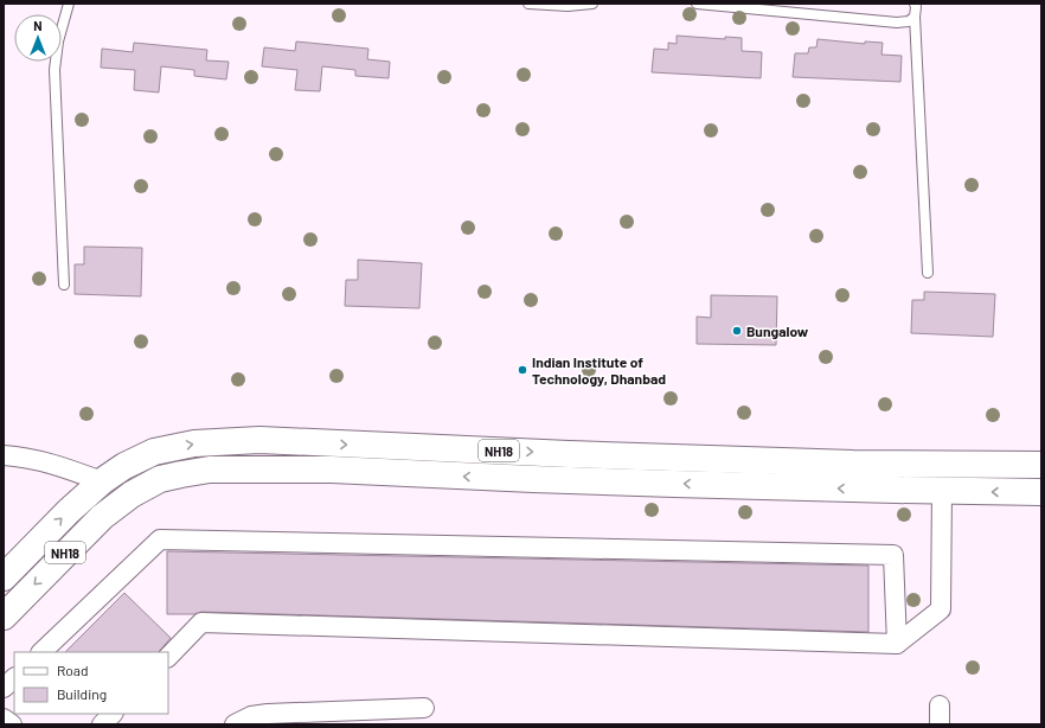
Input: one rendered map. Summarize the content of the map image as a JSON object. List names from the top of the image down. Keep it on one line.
{"streets":{"highway":["NH18"]},"places":["Bungalow","Indian Institute of Technology, Dhanbad"],"legend":["Road","Building"],"north":"top"}
